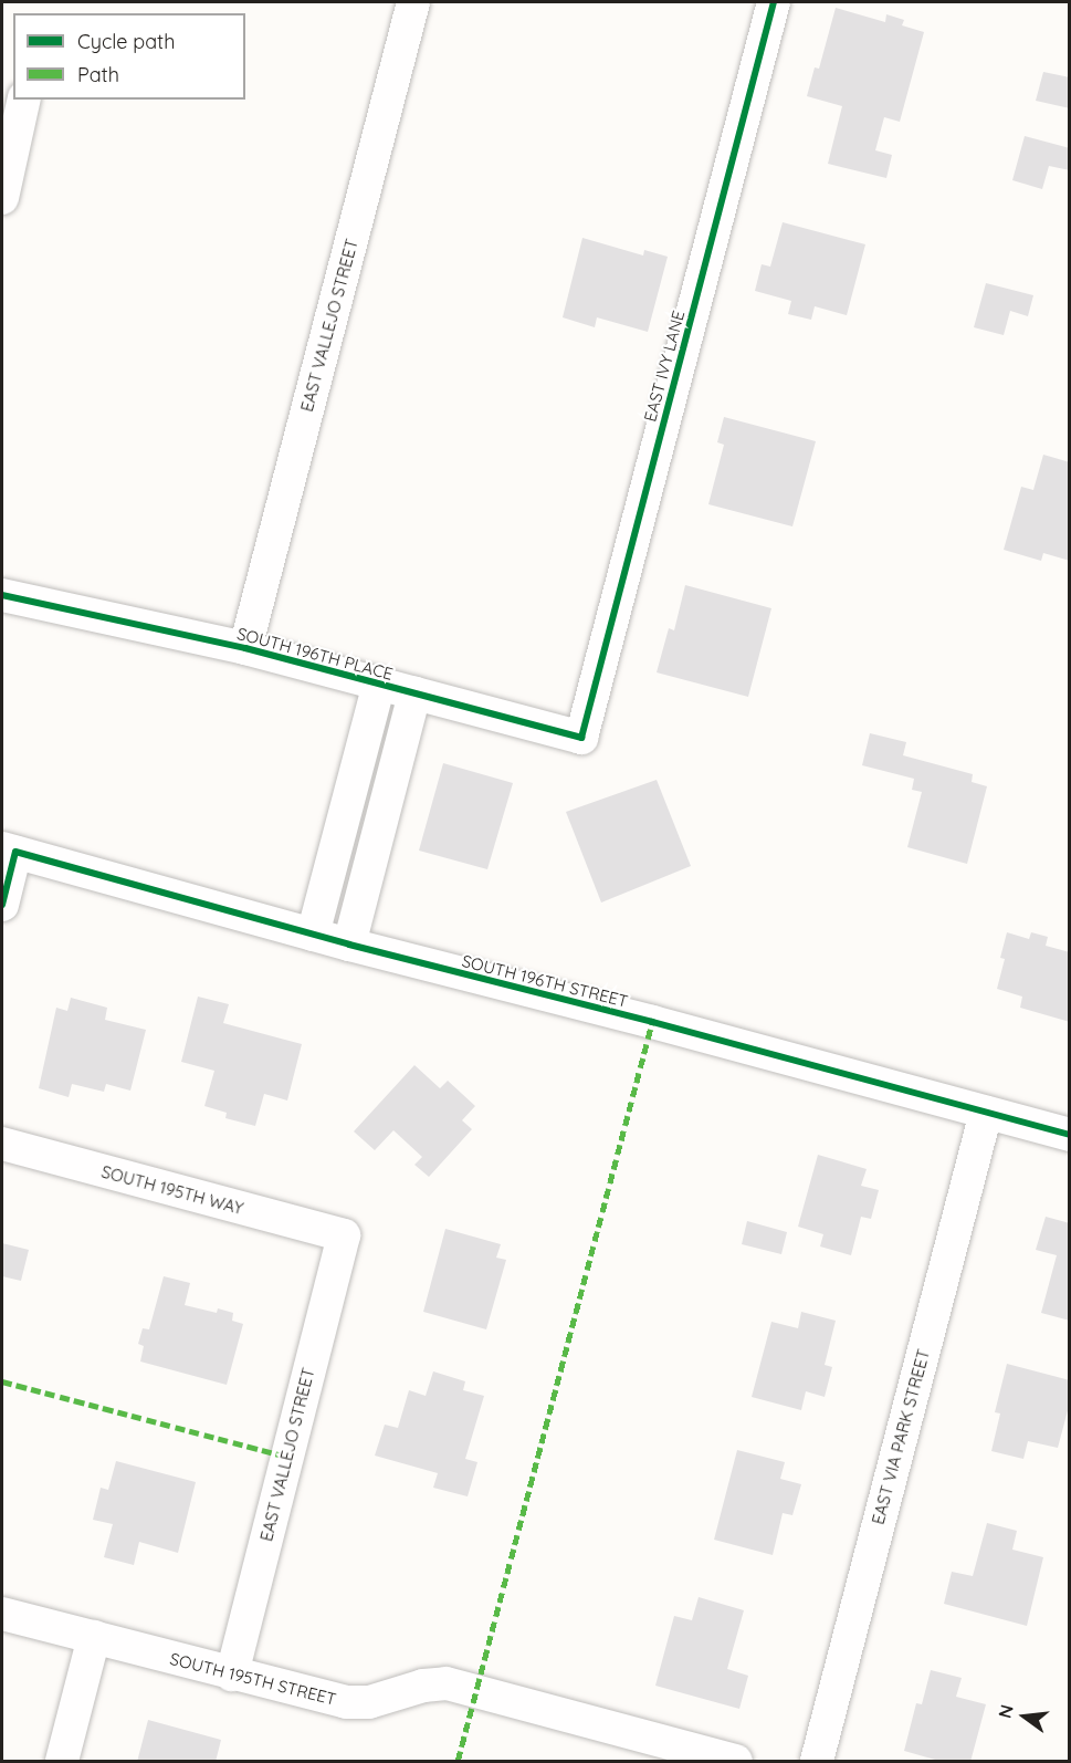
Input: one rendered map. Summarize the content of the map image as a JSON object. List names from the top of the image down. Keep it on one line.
{"streets":{"street":["EAST VALLEJO STREET","EAST IVY LANE","SOUTH 196TH PLACE","SOUTH 196TH STREET","SOUTH 195TH WAY","EAST VIA PARK STREET","SOUTH 195TH STREET"]},"crossings":[["EAST VALLEJO STREET","SOUTH 196TH PLACE"],["EAST VALLEJO STREET","SOUTH 195TH WAY"],["EAST VALLEJO STREET","SOUTH 195TH STREET"],["EAST IVY LANE","SOUTH 196TH PLACE"],["SOUTH 196TH STREET","EAST VIA PARK STREET"]],"legend":["Cycle path","Path"],"north":"left"}
